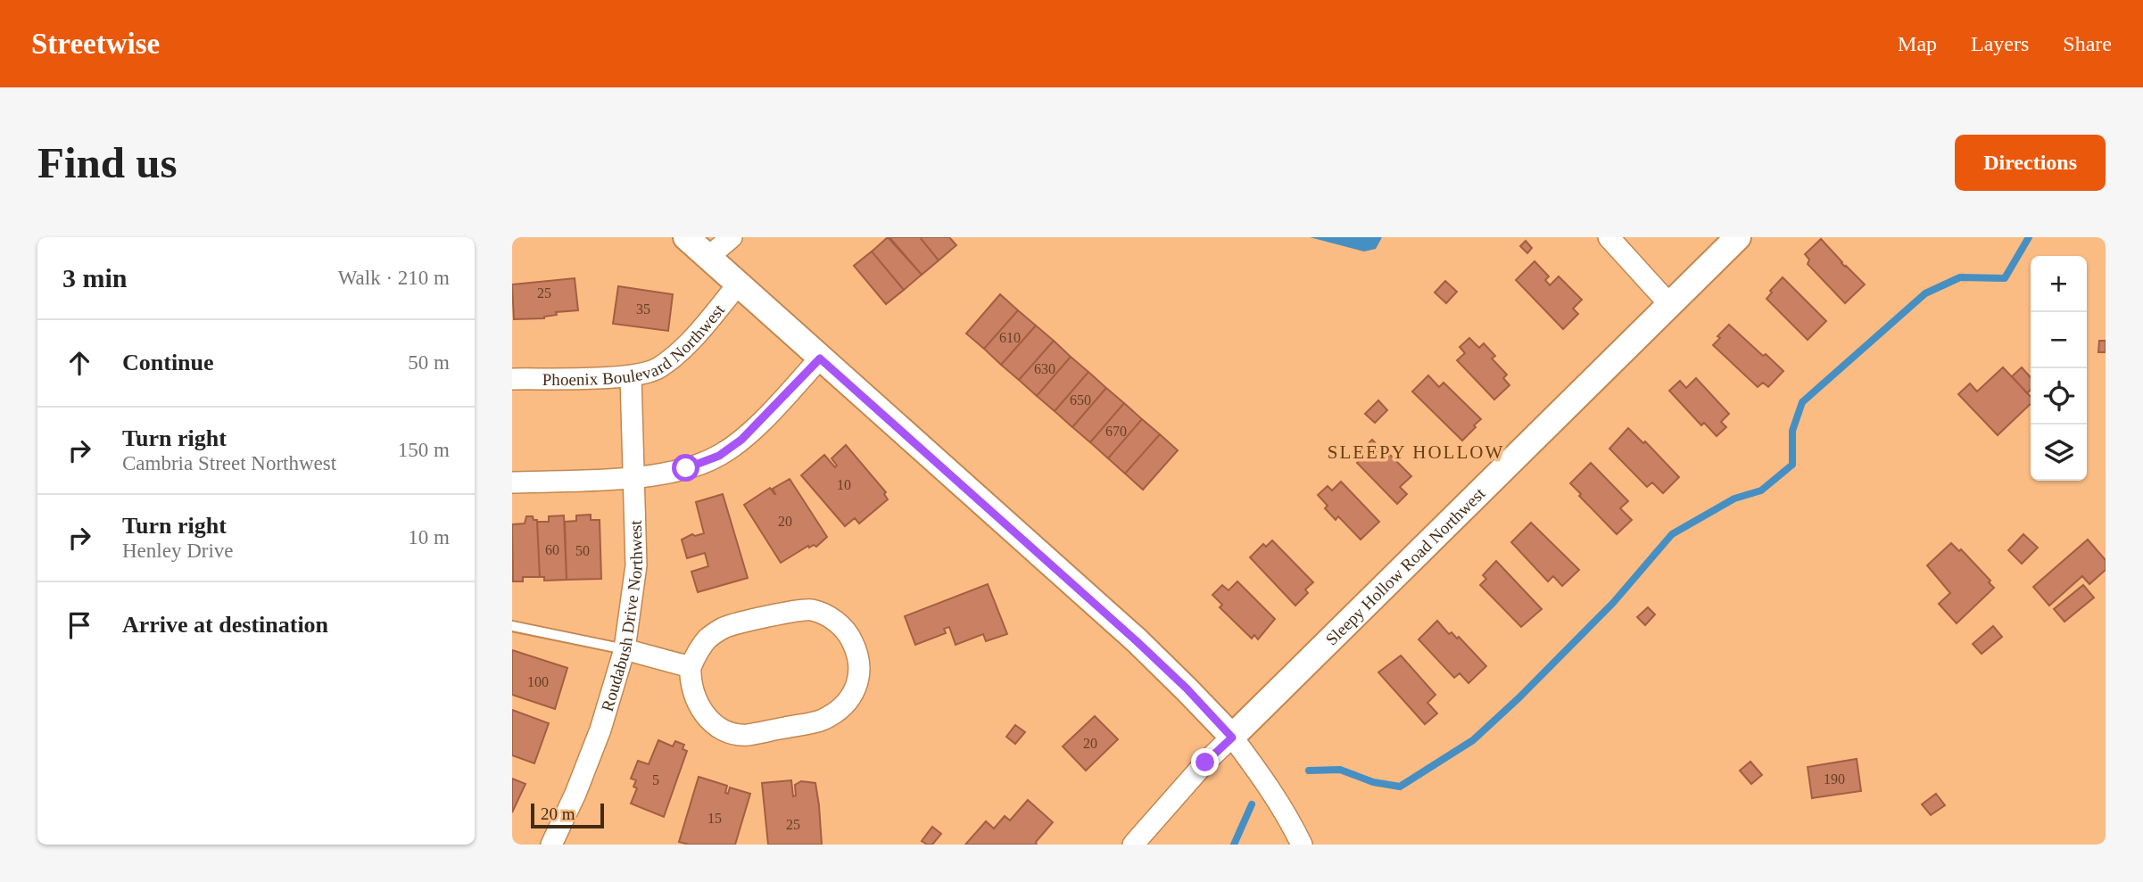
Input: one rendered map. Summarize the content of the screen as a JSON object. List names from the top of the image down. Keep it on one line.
{"streets":{"street":["Phoenix Boulevard Northwest","Sleepy Hollow Road Northwest","Roudabush Drive Northwest"]},"crossings":[["Phoenix Boulevard Northwest","Roudabush Drive Northwest"]],"districts":["SLEEPY HOLLOW"],"house_numbers":["25","35","610","630","650","670","10","20","60","50","100","20","190","5","15","25"],"scale_bar":"20 m","page":{"header":"Streetwise","nav":["Map","Layers","Share"],"buttons":"Directions","title":"Find us","heading":["3 min","Walk · 210 m"],"map_buttons":["+","−"],"list":[["Continue","50 m"],["Turn right","Cambria Street Northwest","150 m"],["Turn right","Henley Drive","10 m"],"Arrive at destination"],"scale":"20 m"}}
